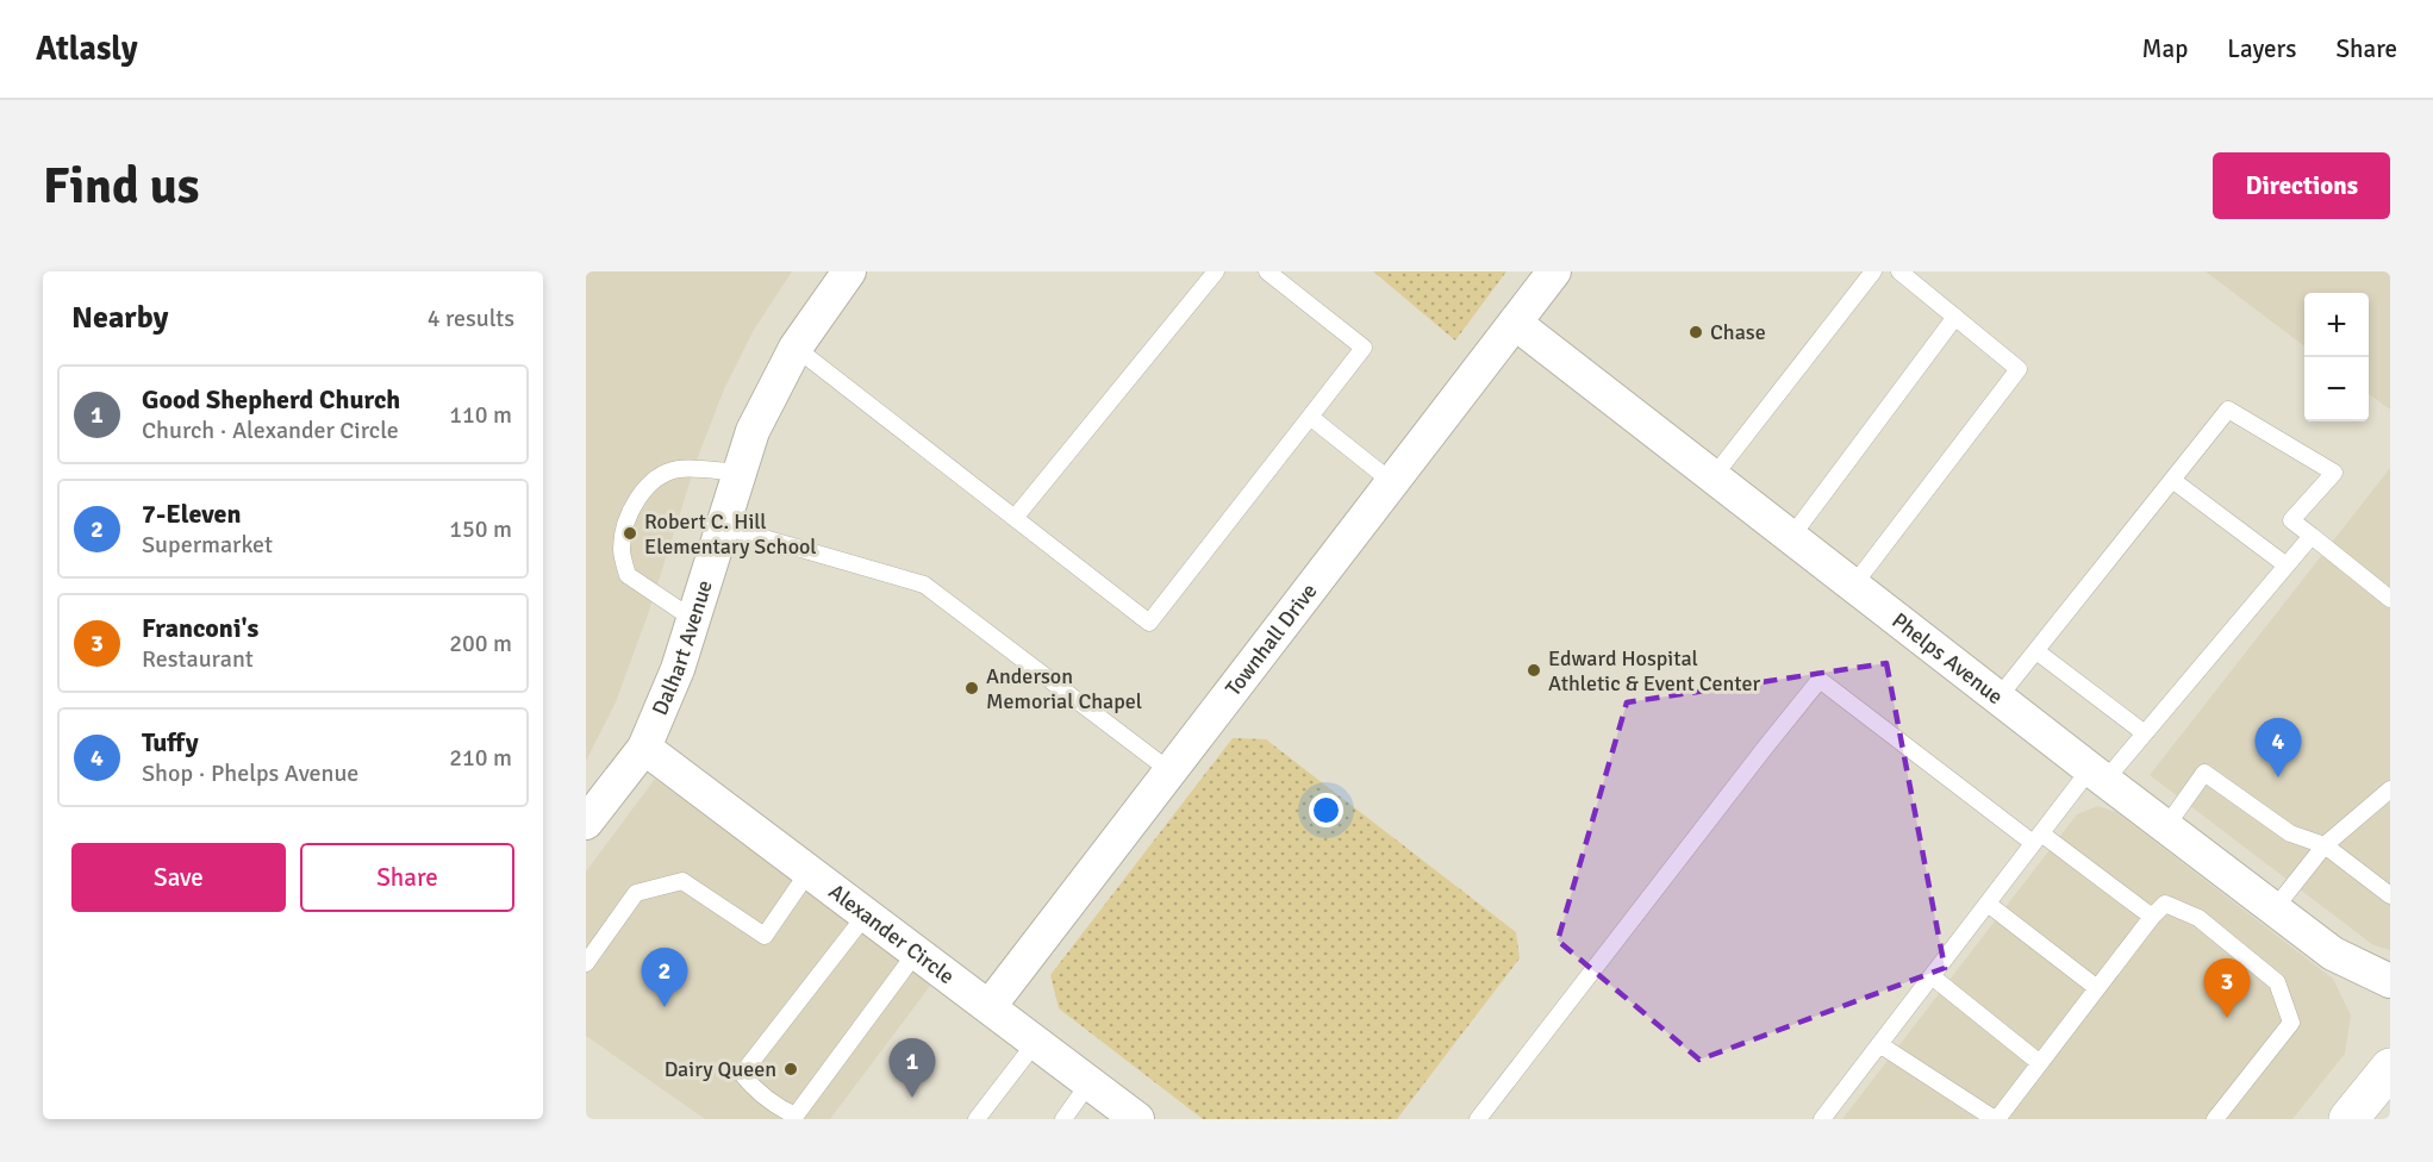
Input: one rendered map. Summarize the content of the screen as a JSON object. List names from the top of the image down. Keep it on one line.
{"streets":{"street":["Townhall Drive","Dalhart Avenue","Phelps Avenue","Alexander Circle"]},"crossings":[["Townhall Drive","Phelps Avenue"],["Townhall Drive","Alexander Circle"],["Dalhart Avenue","Alexander Circle"]],"places":["Chase","Robert C. Hill Elementary School","Edward Hospital Athletic & Event Center","Anderson Memorial Chapel","Dairy Queen"],"page":{"header":"Atlasly","nav":["Map","Layers","Share"],"buttons":["Directions",["Save","Share"]],"title":"Find us","heading":["Nearby","4 results"],"map_buttons":["+","−"],"list":[{"mark":"1","name":"Good Shepherd Church","note":"Church · Alexander Circle","value":"110 m"},{"mark":"2","name":"7-Eleven","note":"Supermarket","value":"150 m"},{"mark":"3","name":"Franconi's","note":"Restaurant","value":"200 m"},{"mark":"4","name":"Tuffy","note":"Shop · Phelps Avenue","value":"210 m"}],"pins":["4","2","3","1"]}}
